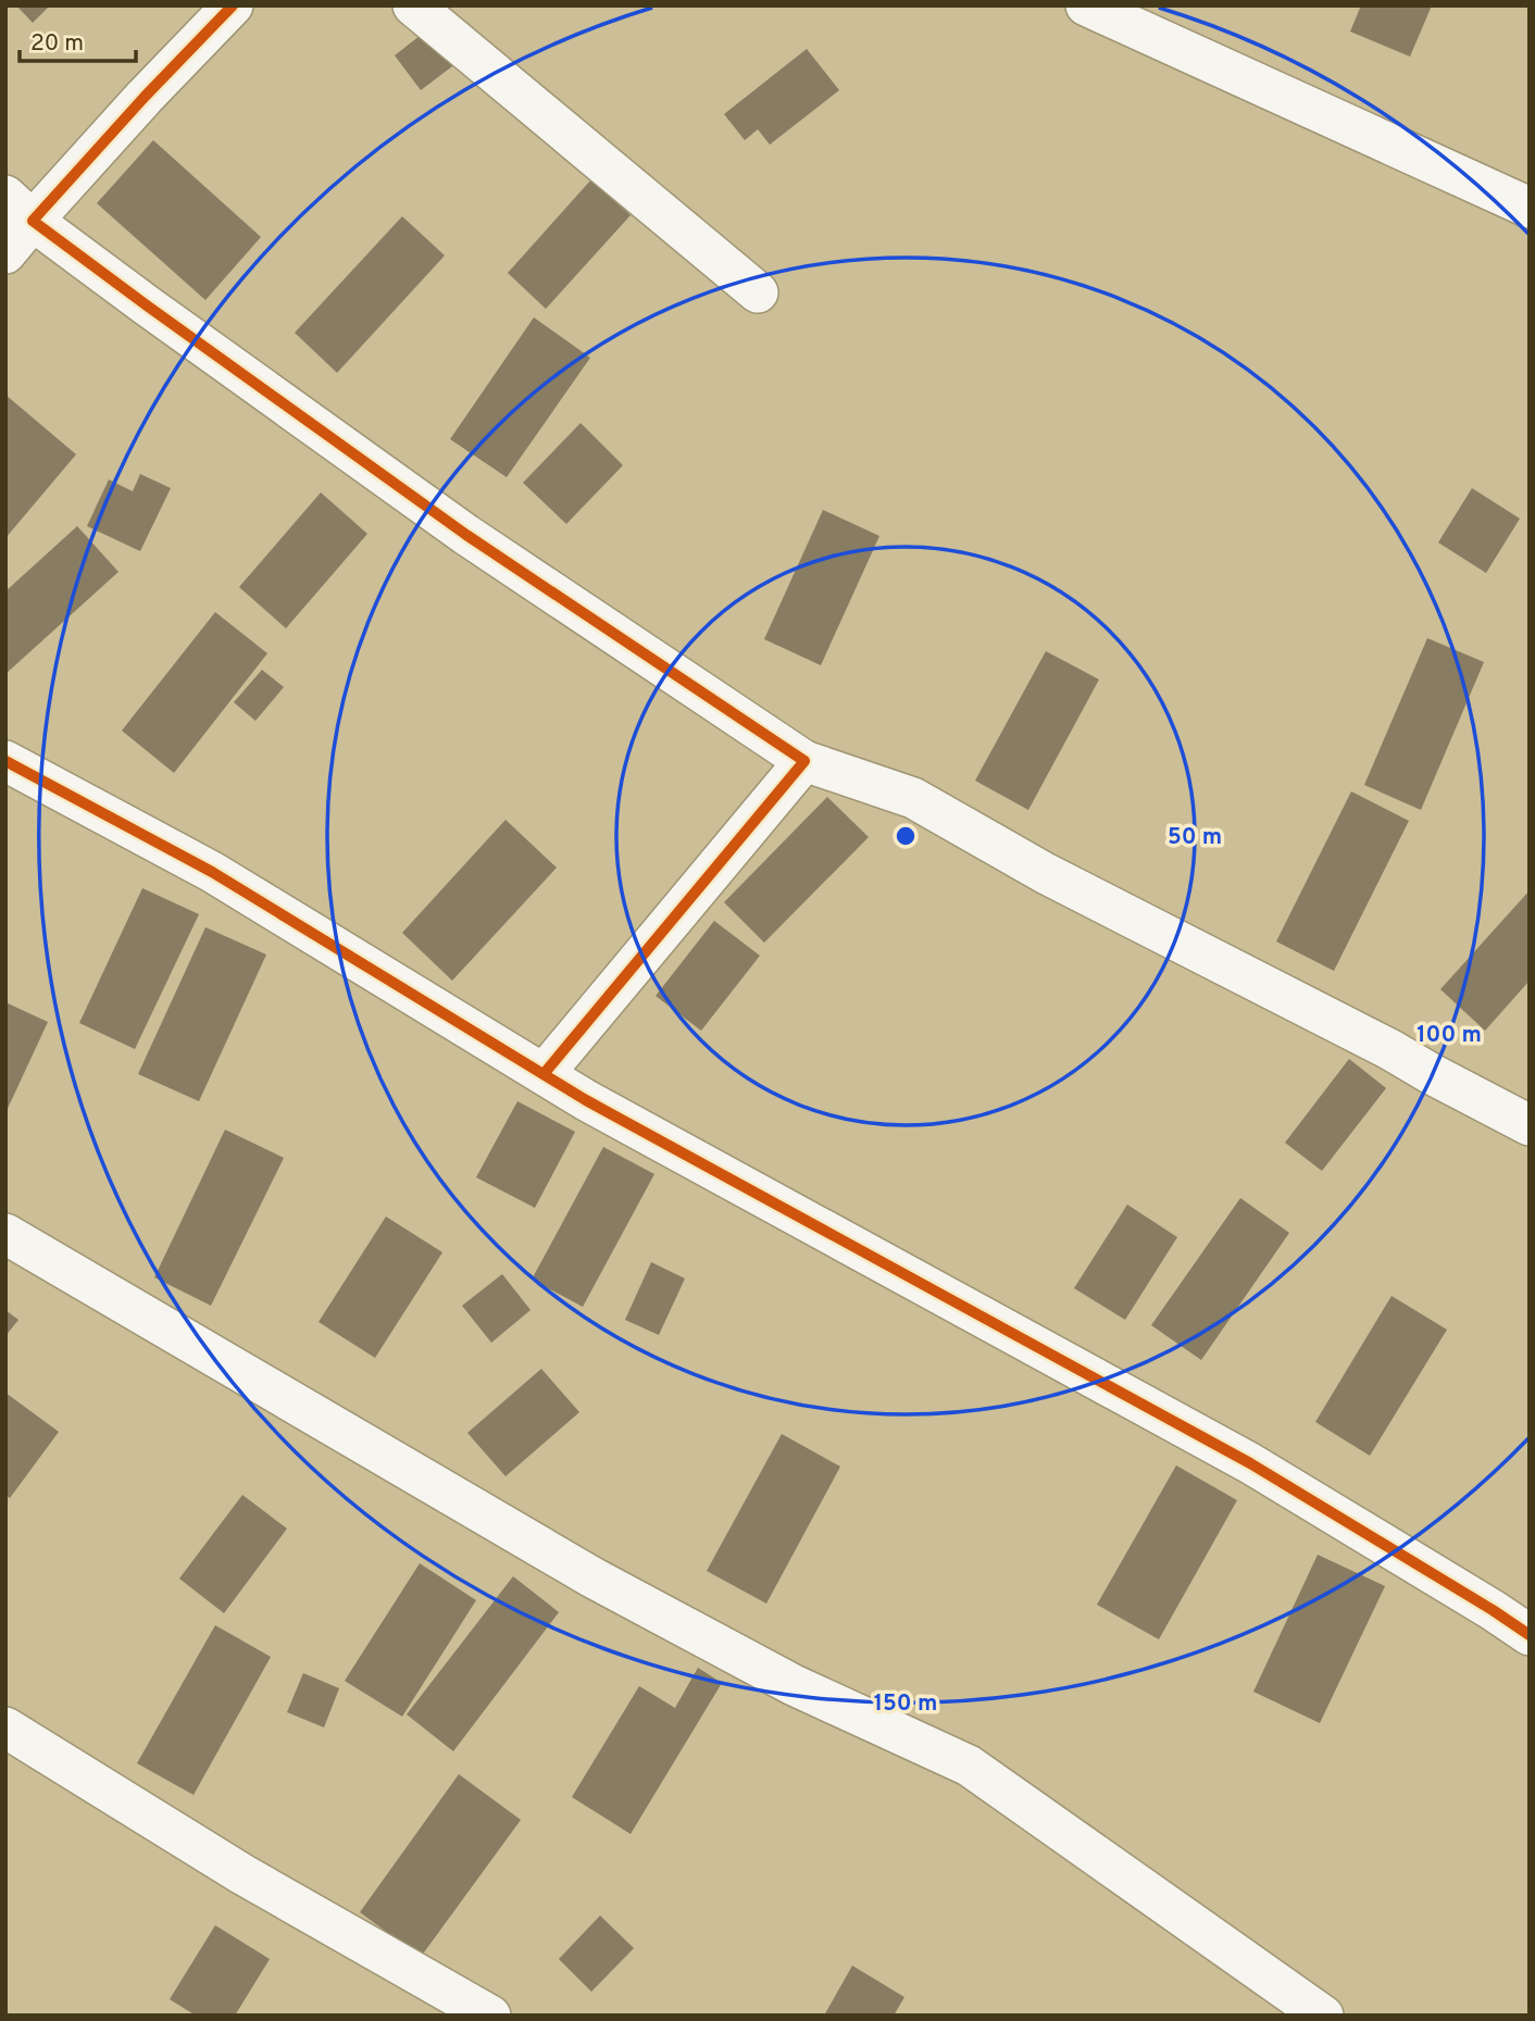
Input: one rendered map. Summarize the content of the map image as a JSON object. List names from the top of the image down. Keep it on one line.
{"scale_bar":"20 m","rings":["50 m","100 m","150 m"]}
